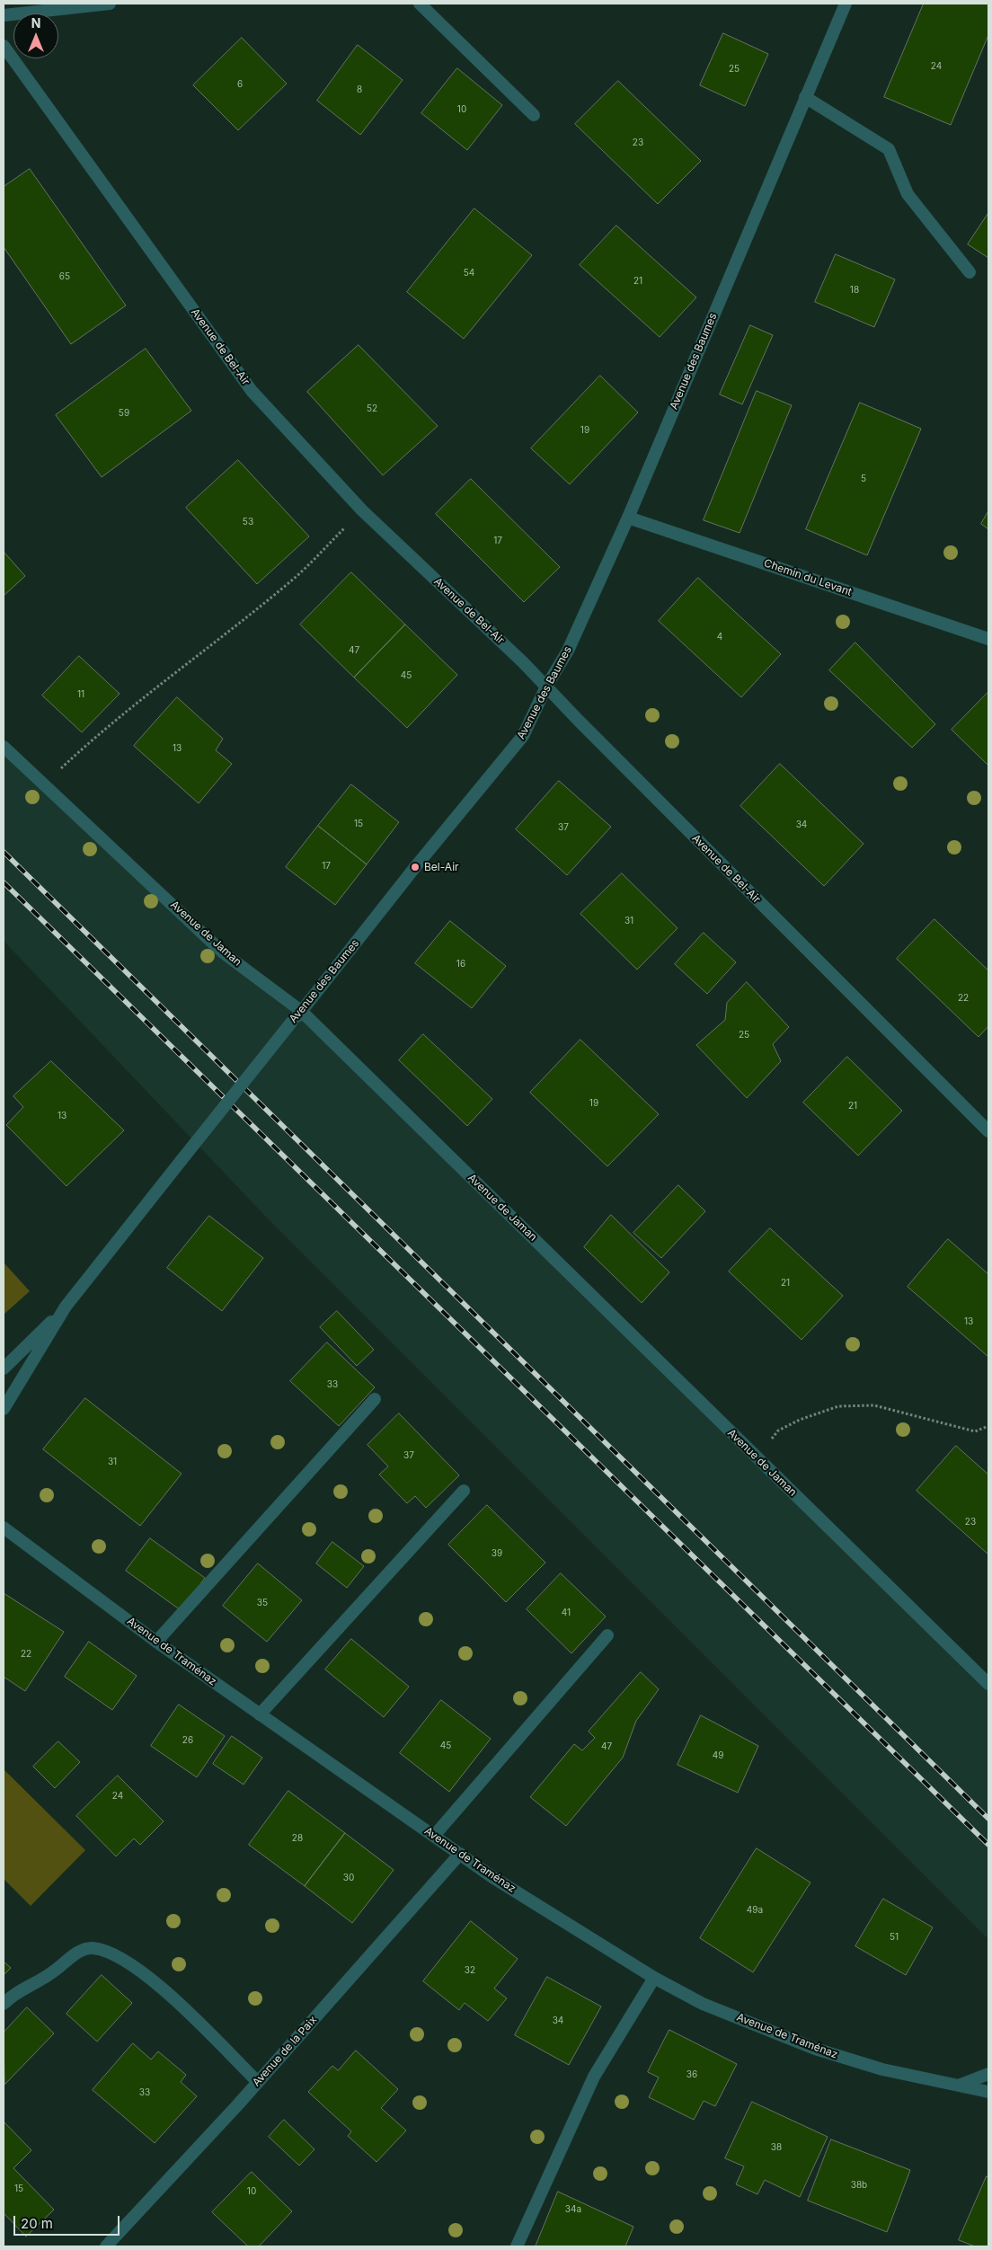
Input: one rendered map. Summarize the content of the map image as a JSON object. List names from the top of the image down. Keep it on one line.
{"streets":{"street":["Avenue de Bel-Air","Avenue des Baumes","Chemin du Levant","Avenue de Jaman","Avenue de Traménaz","Avenue de la Paix"]},"crossings":[["Avenue de Bel-Air","Avenue des Baumes"],["Avenue des Baumes","Chemin du Levant"],["Avenue des Baumes","Avenue de Jaman"],["Avenue de Traménaz","Avenue de la Paix"]],"places":["Bel-Air"],"house_numbers":["24","25","6","8","10","23","54","65","21","18","52","59","19","5","53","17","4","47","45","11","13","15","34","37","17","31","16","22","25","19","21","13","21","13","33","37","31","23","39","35","41","22","26","45","47","49","24","28","30","49a","51","32","34","36","33","38","38b","15","10","34a"],"scale_bar":"20 m","north":"top"}
